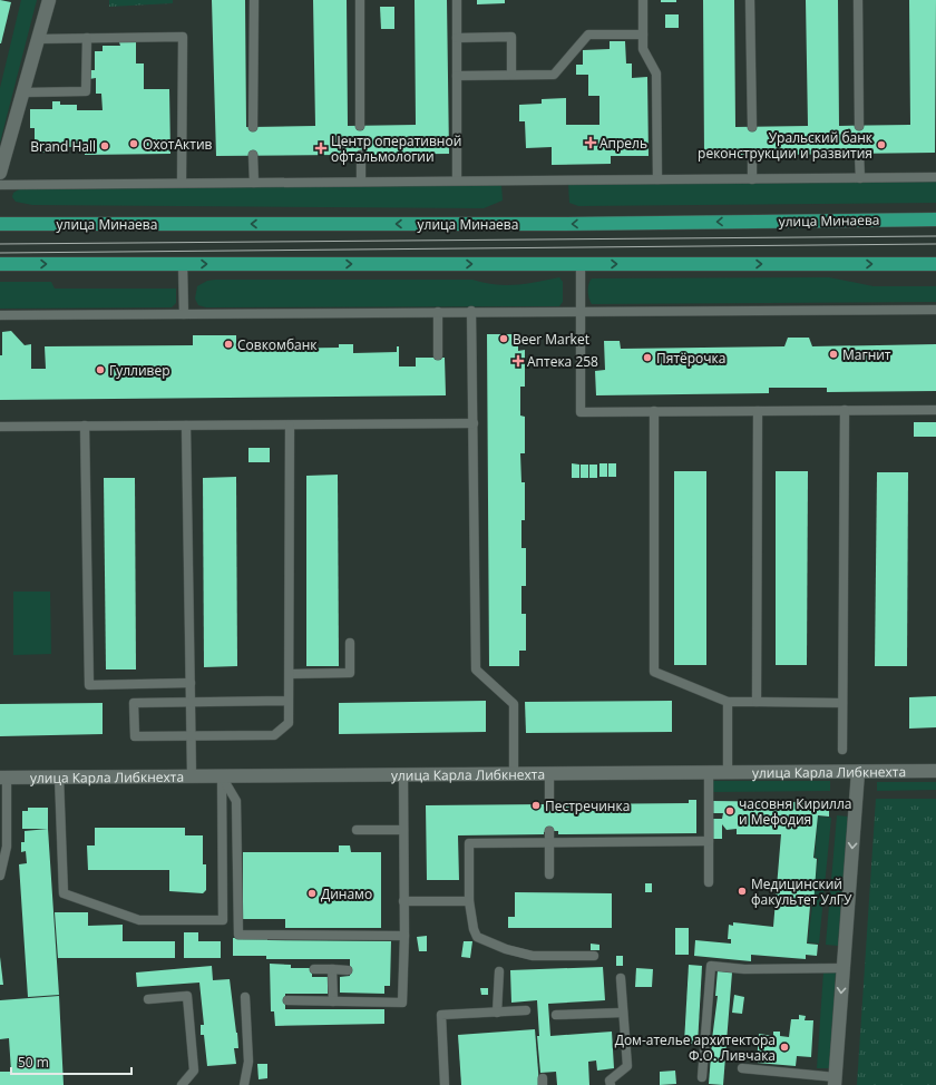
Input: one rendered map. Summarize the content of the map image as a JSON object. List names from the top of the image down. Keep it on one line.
{"streets":{"main road":["улица Минаева"],"street":["улица Карла Либкнехта"]},"places":{"health":["Апрель","Центр оперативной офтальмологии","Аптека 258"],"other":["ОхотАктив","Уральский банк реконструкции и развития","Brand Hall","Beer Market","Совкомбанк","Магнит","Пятёрочка","Гулливер","Пестречинка","часовня Кирилла и Мефодия","Медицинский факультет УлГУ","Динамо","Дом-ателье архитектора Ф.О. Ливчака"]},"scale_bar":"50 m"}
